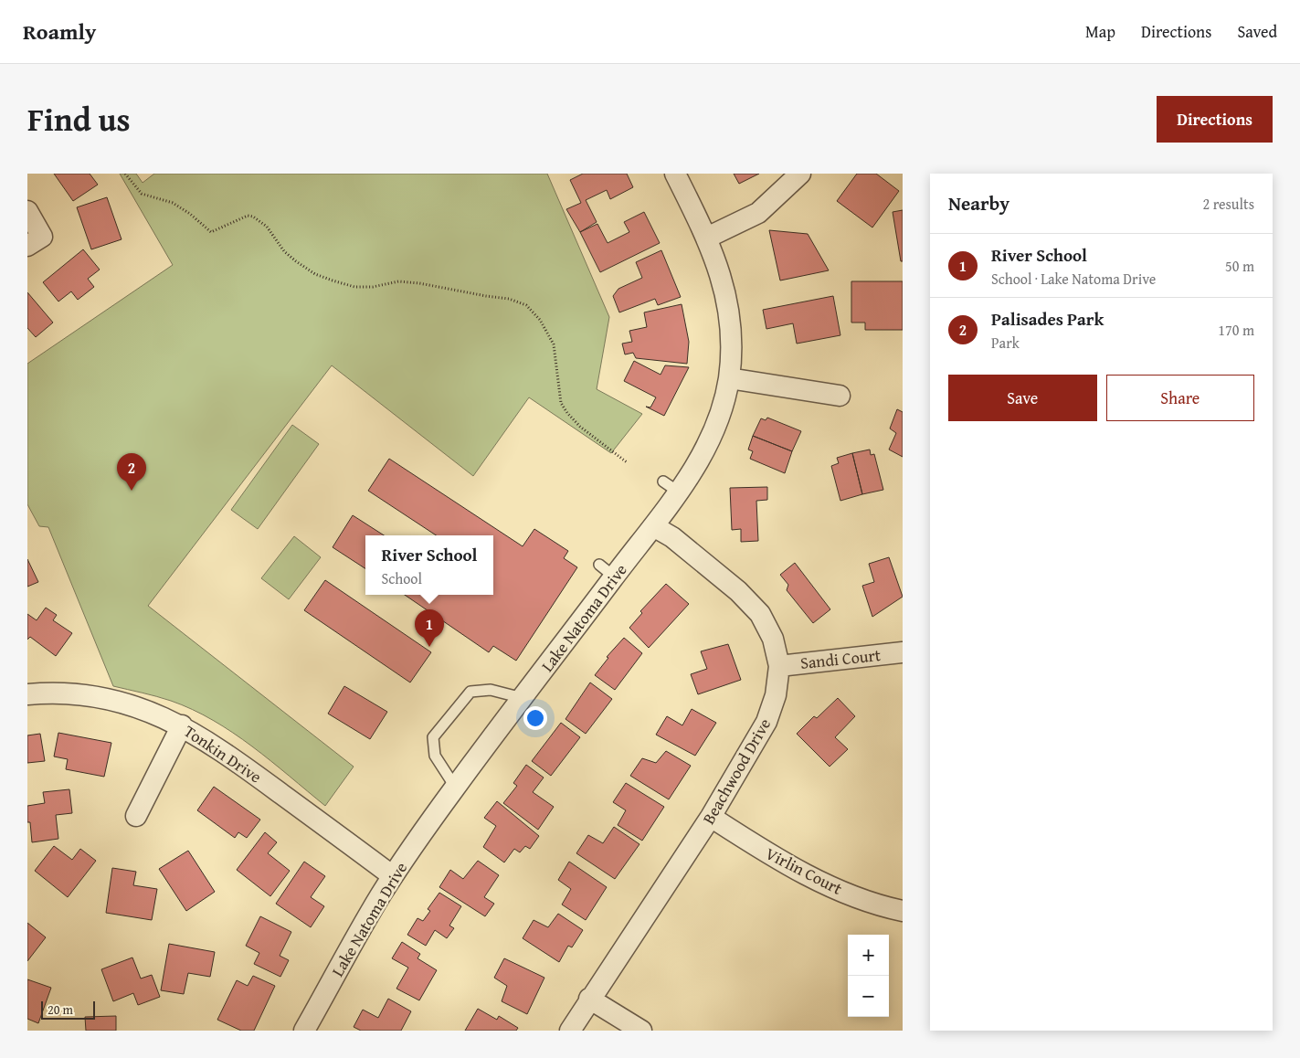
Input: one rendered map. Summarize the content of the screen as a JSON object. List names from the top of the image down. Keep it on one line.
{"streets":{"street":["Lake Natoma Drive","Sandi Court","Tonkin Drive","Beachwood Drive","Virlin Court"]},"crossings":[["Lake Natoma Drive","Tonkin Drive"],["Lake Natoma Drive","Beachwood Drive"],["Sandi Court","Beachwood Drive"],["Beachwood Drive","Virlin Court"]],"scale_bar":"20 m","page":{"header":"Roamly","nav":["Map","Directions","Saved"],"title":"Find us","buttons":["Directions",["Save","Share"]],"heading":["Nearby","2 results"],"list":[{"mark":"1","name":"River School","note":"School · Lake Natoma Drive","value":"50 m"},{"mark":"2","name":"Palisades Park","note":"Park","value":"170 m"}],"pins":["2","1"],"popup":["River School","School"],"map_buttons":["+","−"],"scale":"20 m"}}
